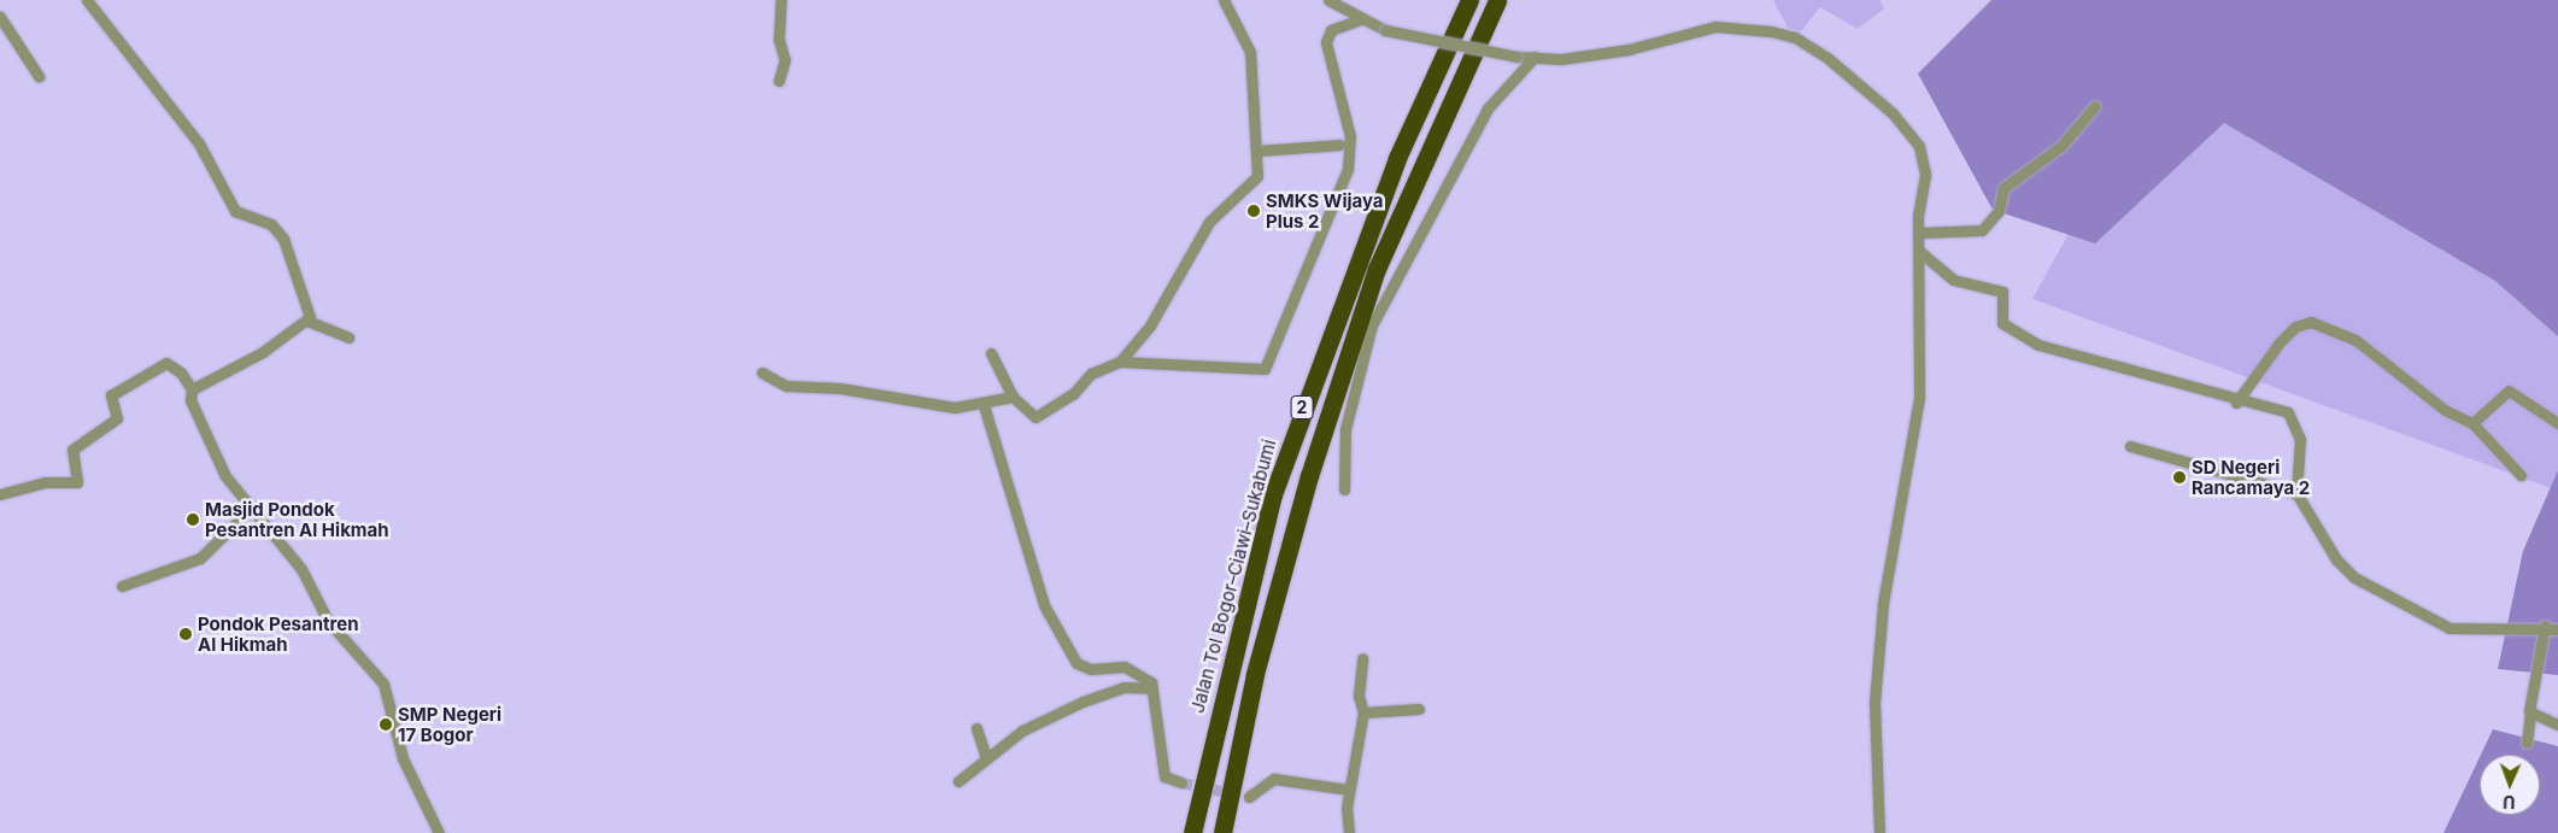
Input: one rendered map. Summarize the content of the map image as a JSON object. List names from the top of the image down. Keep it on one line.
{"streets":{"highway":["2","Jalan Tol Bogor–Ciawi–Sukabumi"]},"places":["SMKS Wijaya Plus 2","SD Negeri Rancamaya 2","Masjid Pondok Pesantren Al Hikmah","Pondok Pesantren Al Hikmah","SMP Negeri 17 Bogor"],"north":"bottom"}
